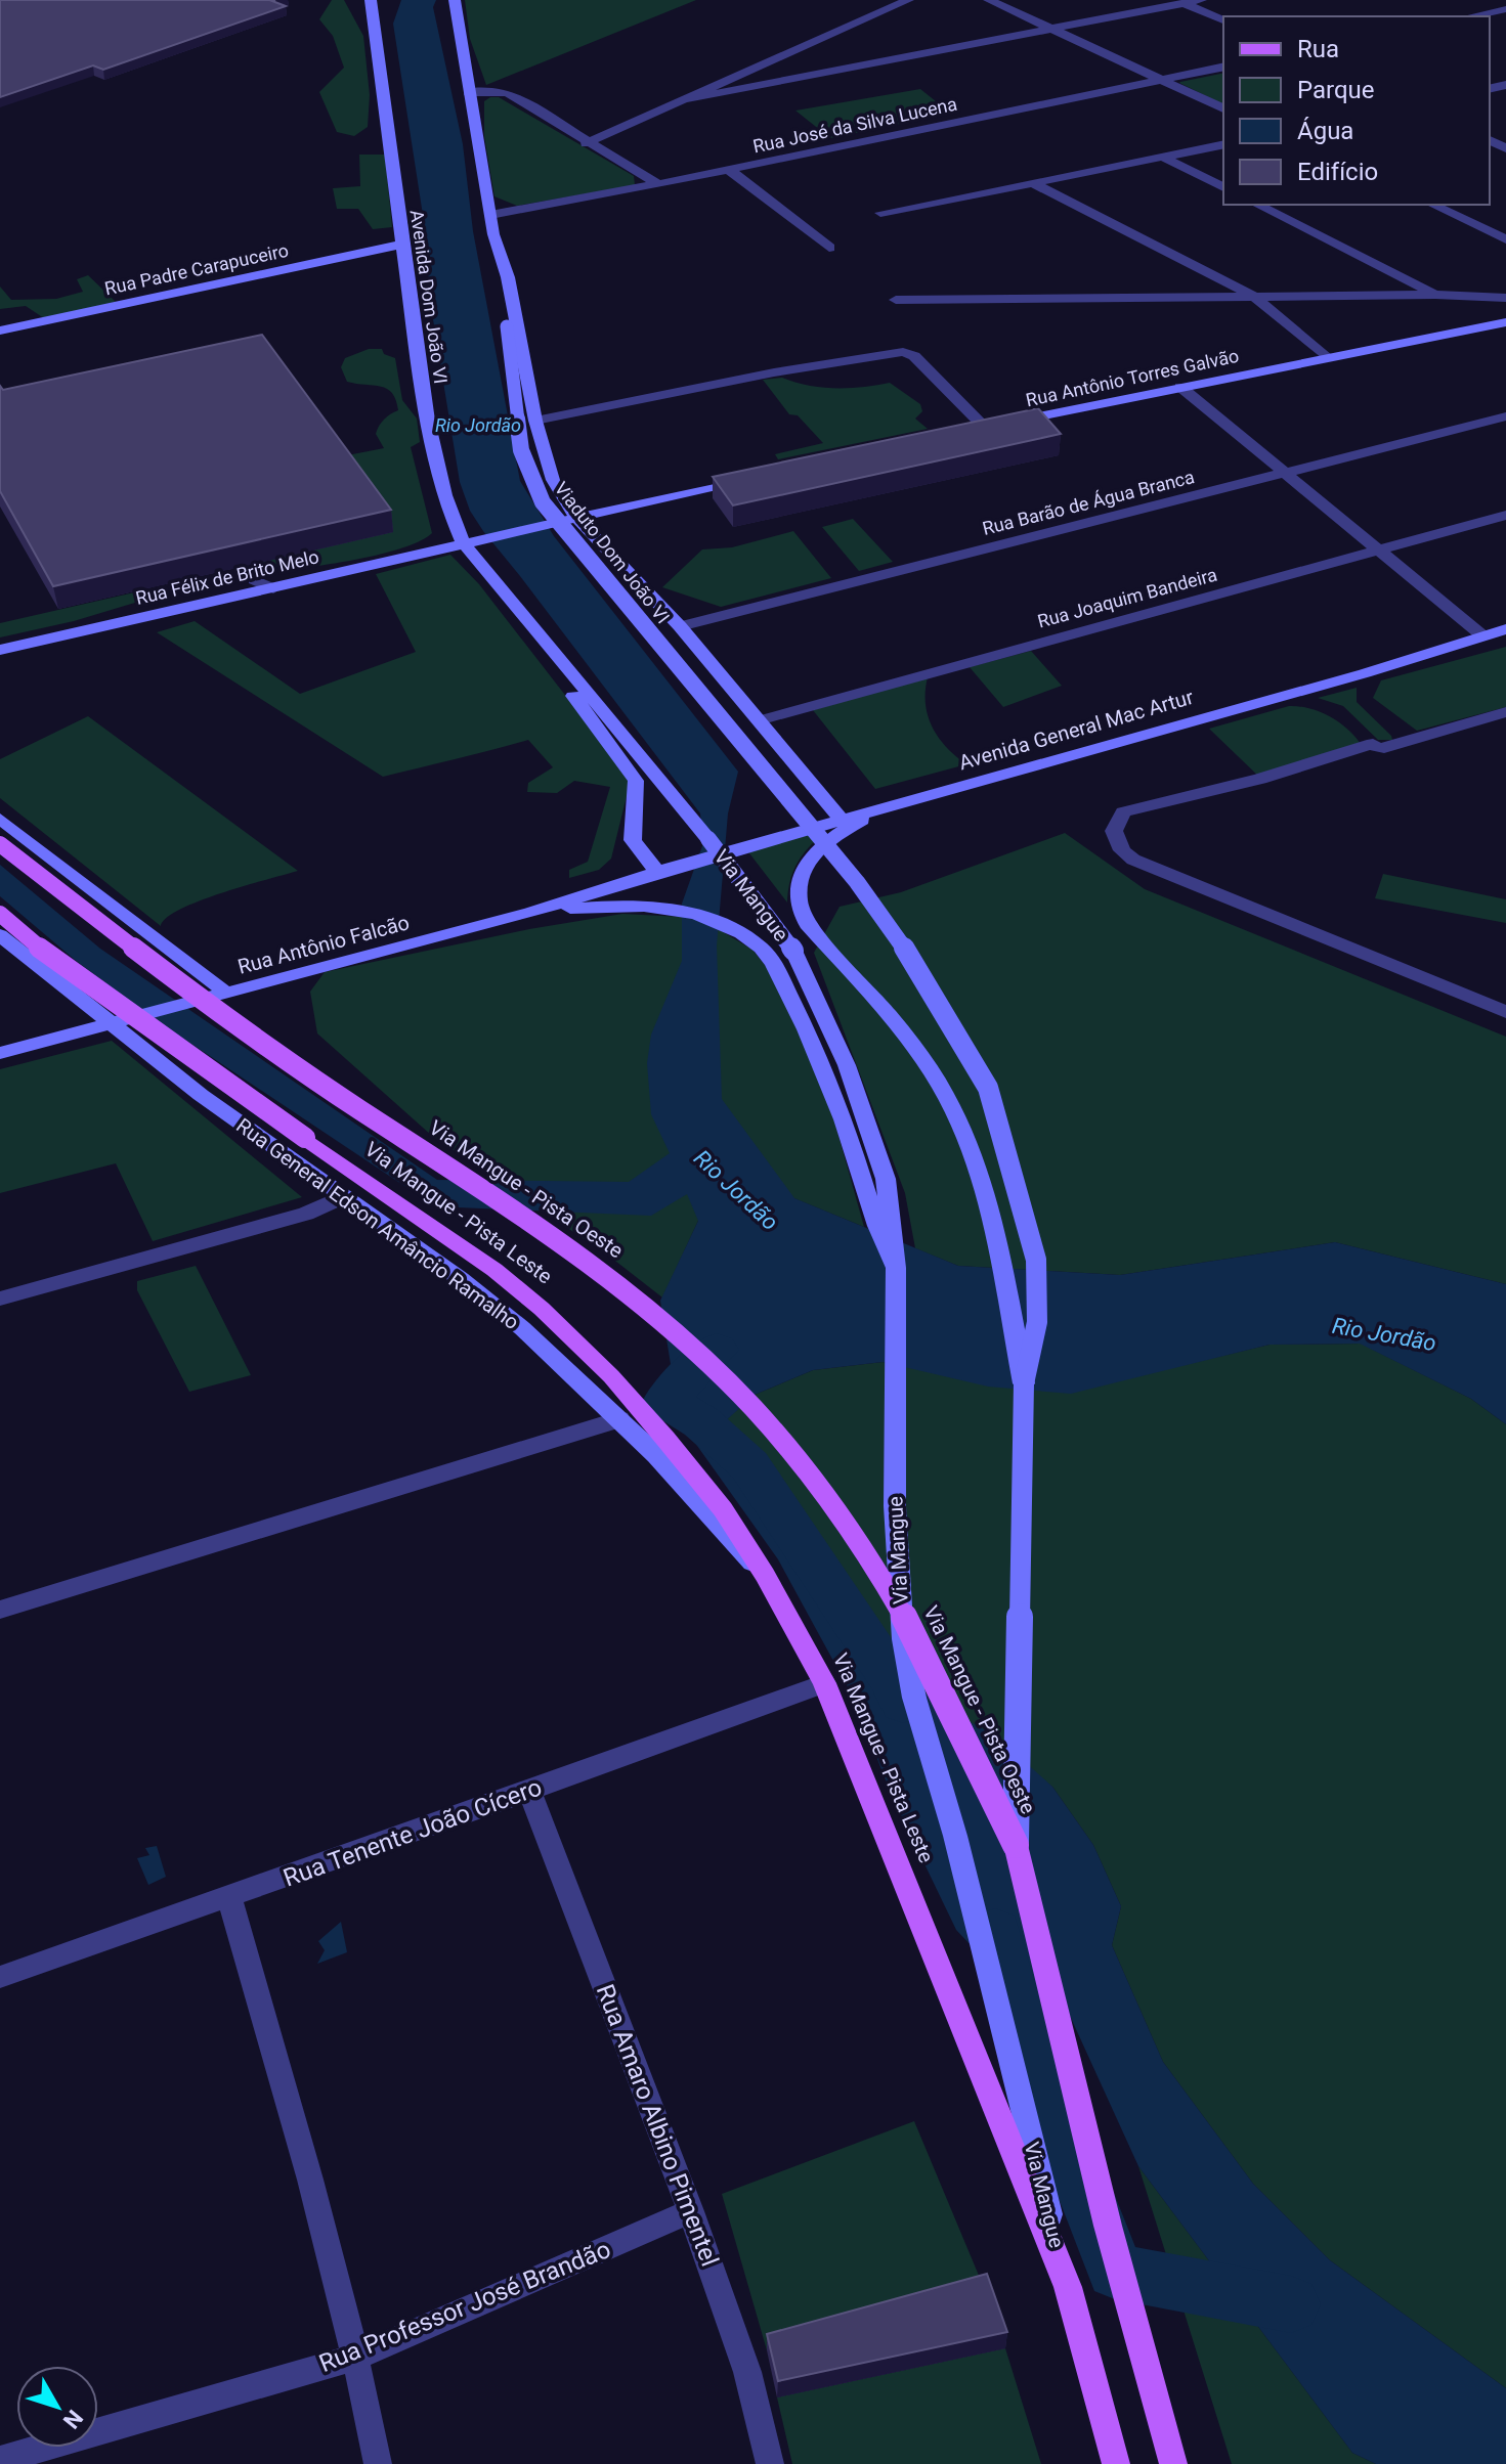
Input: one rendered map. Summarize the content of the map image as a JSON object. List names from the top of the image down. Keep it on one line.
{"streets":{"main road":["Rua Padre Carapuceiro","Avenida Dom João VI","Rua Antônio Torres Galvão","Viaduto Dom João VI","Rua Félix de Brito Melo","Avenida General Mac Artur","Via Mangue","Rua Antônio Falcão","Via Mangue - Pista Oeste","Via Mangue - Pista Leste","Rua General Edson Amâncio Ramalho"],"street":["Rua José da Silva Lucena","Rua Barão de Água Branca","Rua Joaquim Bandeira","Rua Tenente João Cícero","Rua Amaro Albino Pimentel","Rua Professor José Brandão"]},"crossings":[["Rua Padre Carapuceiro","Avenida Dom João VI"],["Avenida Dom João VI","Rua Félix de Brito Melo"],["Avenida Dom João VI","Via Mangue"],["Avenida General Mac Artur","Rua Antônio Falcão"],["Via Mangue","Via Mangue - Pista Leste"],["Rua Antônio Falcão","Rua General Edson Amâncio Ramalho"],["Via Mangue - Pista Leste","Rua General Edson Amâncio Ramalho"],["Via Mangue - Pista Leste","Rua Tenente João Cícero"],["Rua Tenente João Cícero","Rua Amaro Albino Pimentel"],["Rua Amaro Albino Pimentel","Rua Professor José Brandão"]],"water":["Rio Jordão"],"legend":["Rua","Parque","Água","Edifício"],"north":"bottom right"}
